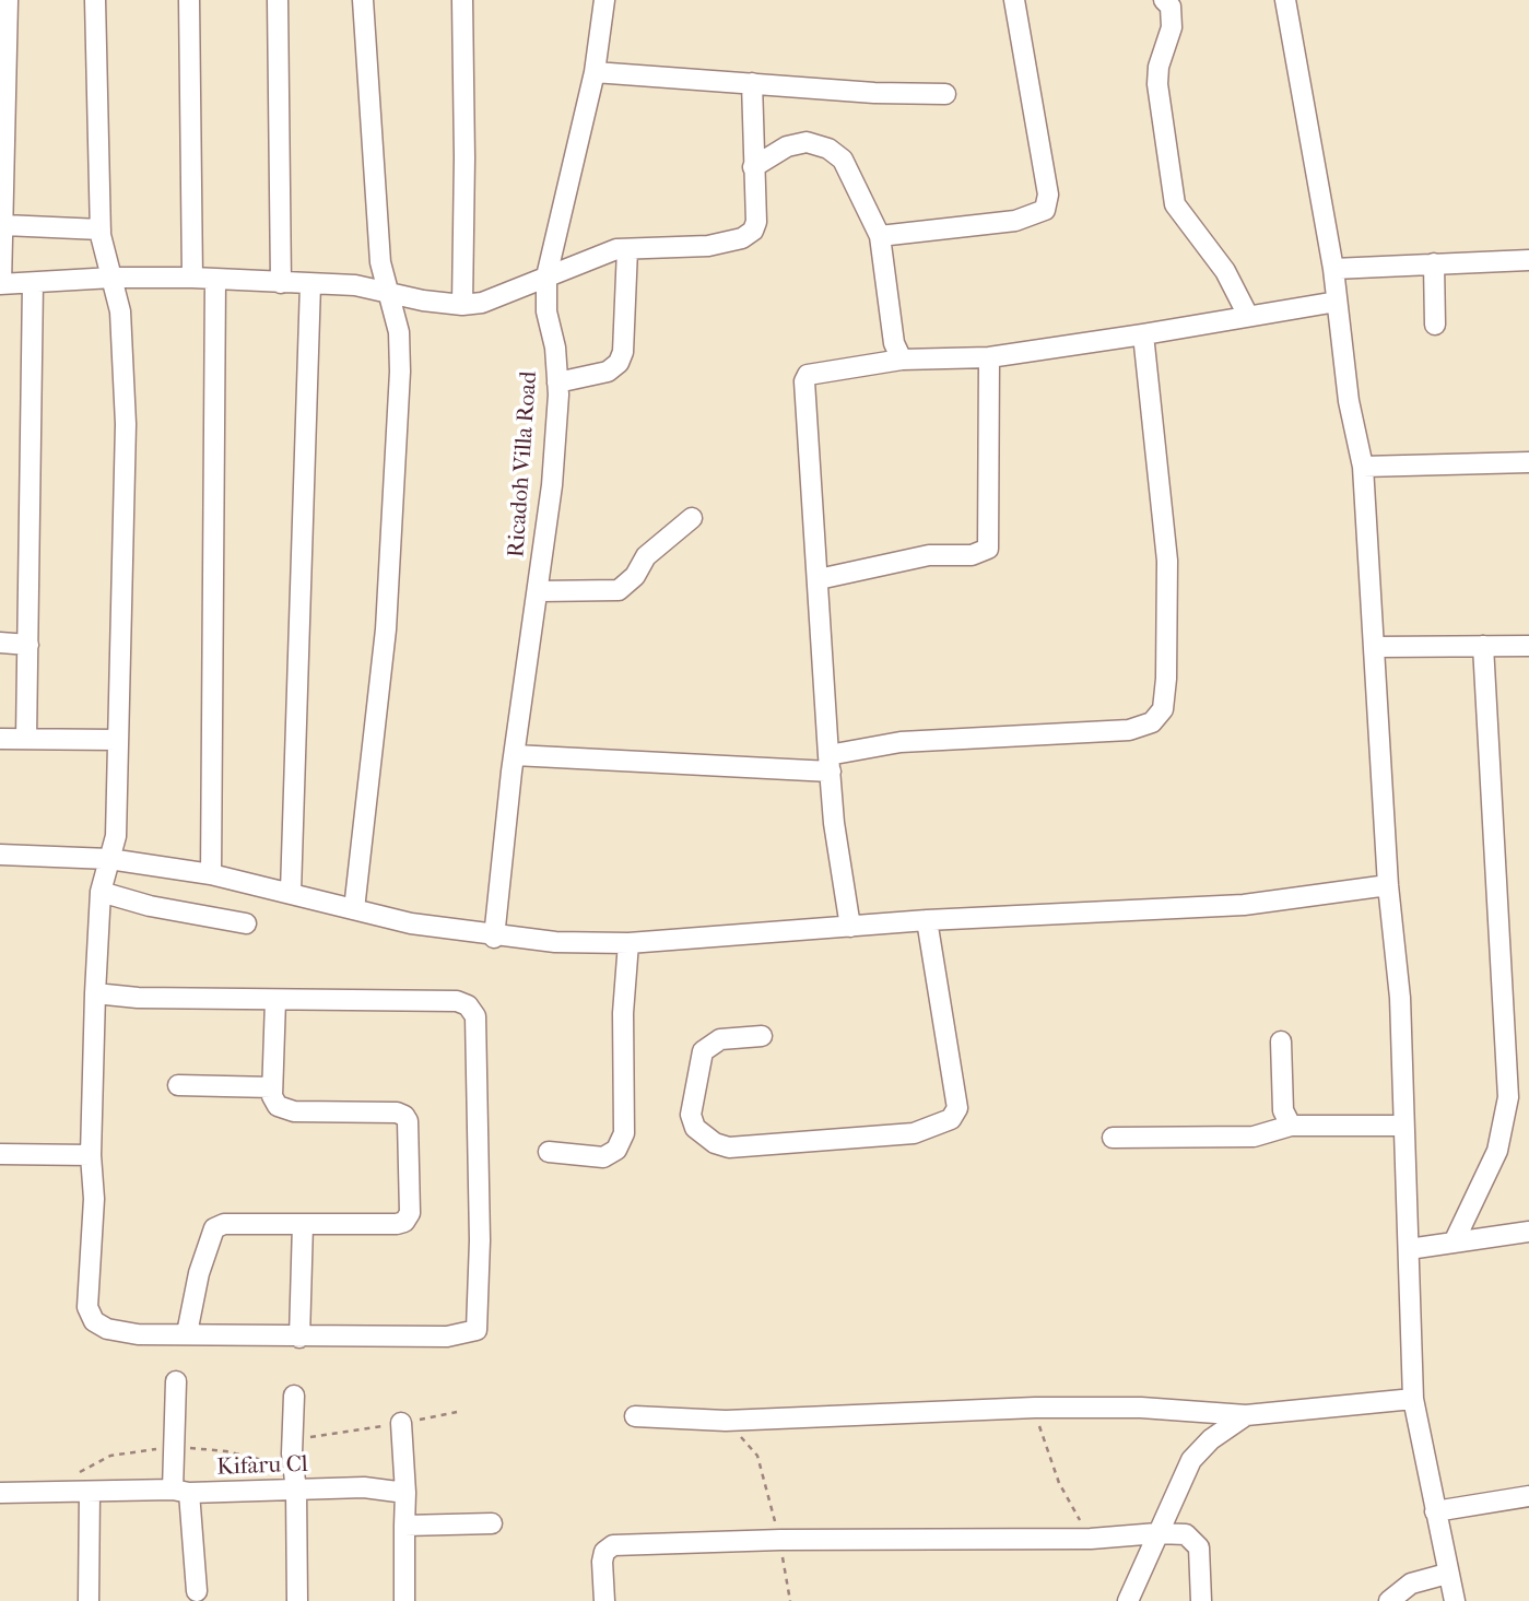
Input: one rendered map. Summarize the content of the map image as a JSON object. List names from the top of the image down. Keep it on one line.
{"streets":{"street":["Ricadoh Villa Road","Kifaru Cl"]}}
